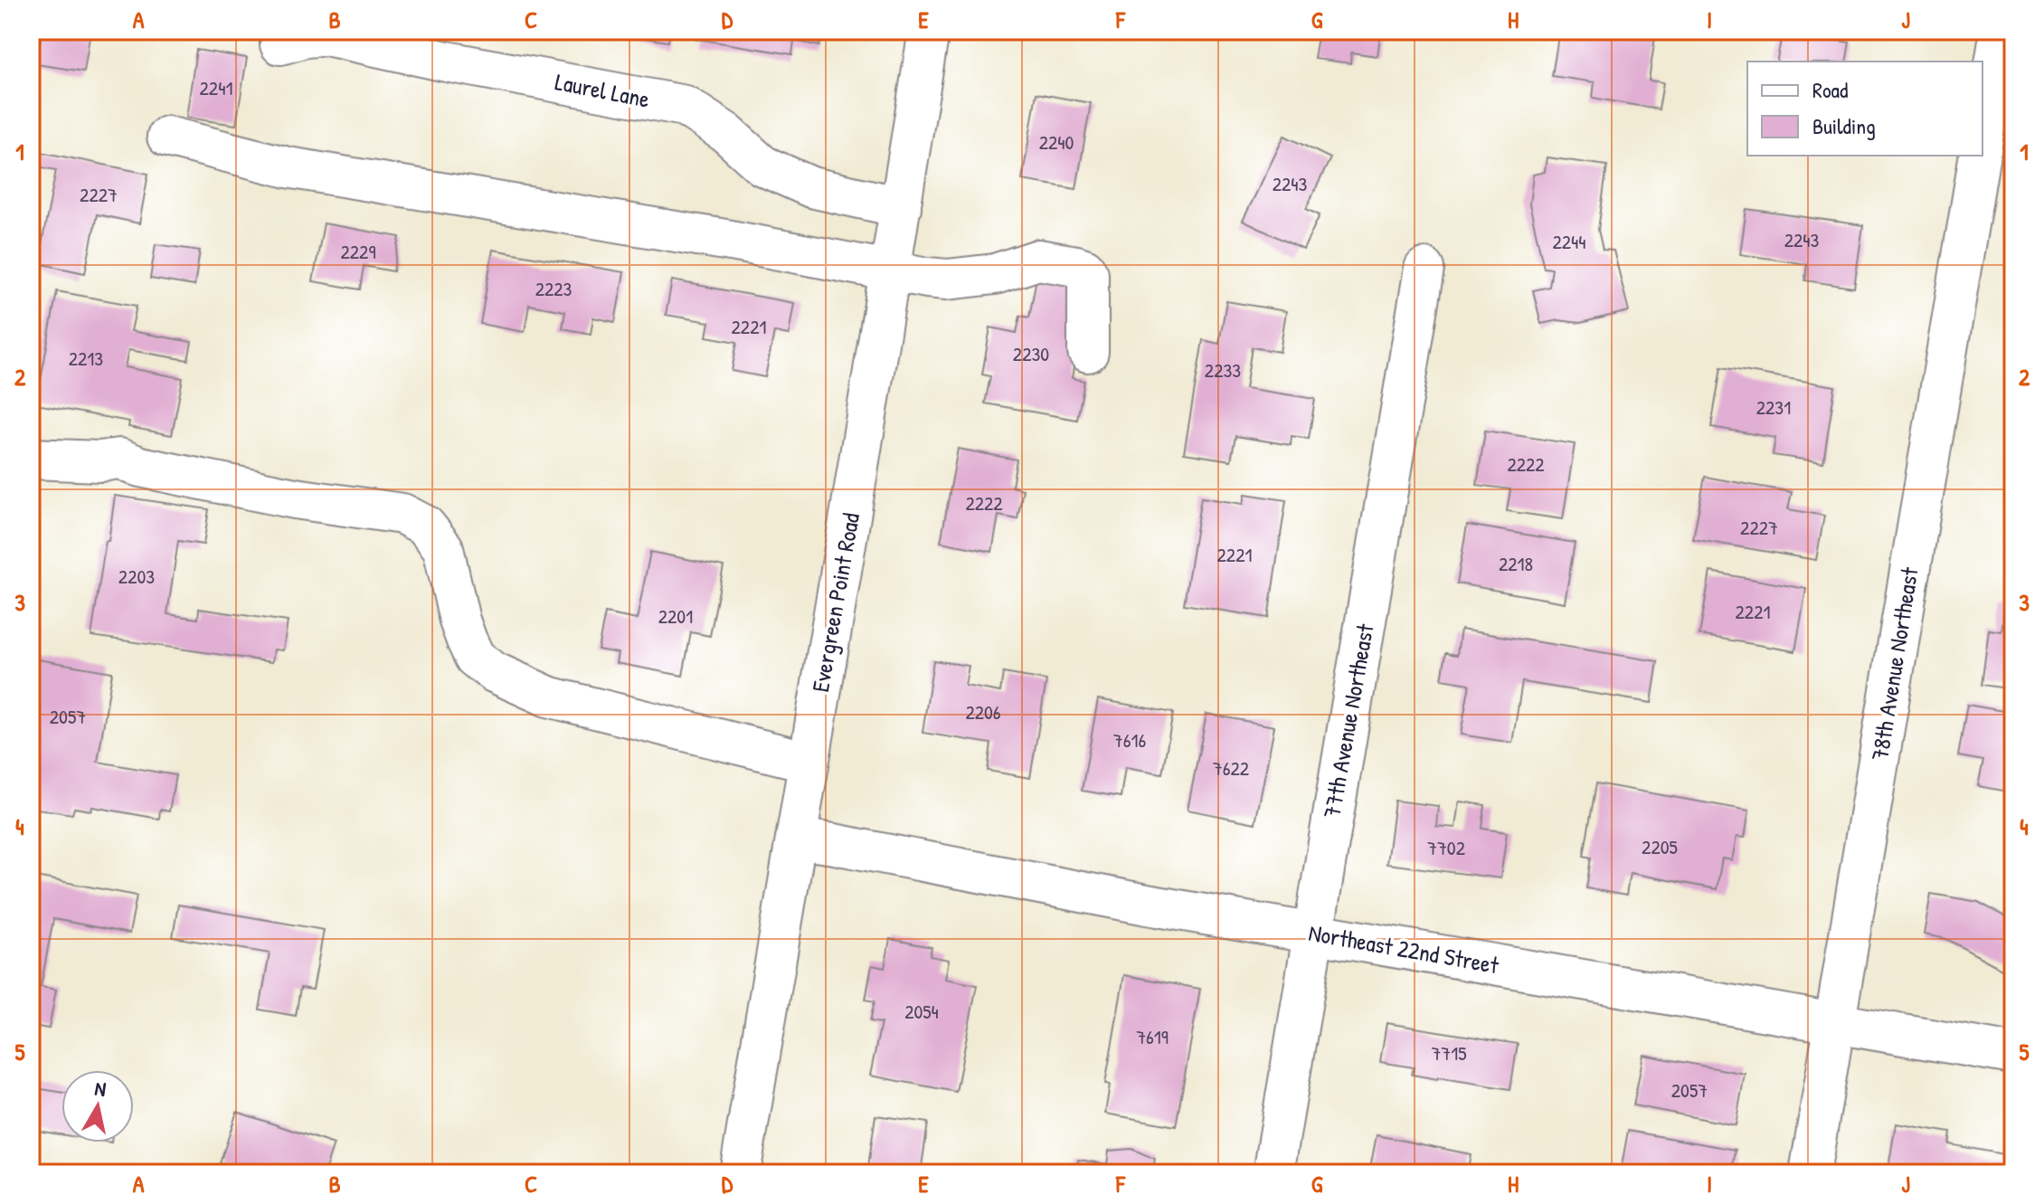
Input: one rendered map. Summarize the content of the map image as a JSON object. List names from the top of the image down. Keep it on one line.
{"streets":{"street":["Laurel Lane","Evergreen Point Road","78th Avenue Northeast","77th Avenue Northeast","Northeast 22nd Street"]},"crossings":[["Laurel Lane","Evergreen Point Road"],["Evergreen Point Road","Northeast 22nd Street"],["78th Avenue Northeast","Northeast 22nd Street"],["77th Avenue Northeast","Northeast 22nd Street"]],"house_numbers":["2241","2240","2243","2227","2243","2244","2229","2223","2221","2230","2213","2233","2231","2222","2222","2227","2221","2218","2203","2221","2201","2206","2057","7616","7622","2205","7702","2054","7619","7715","2057"],"legend":["Road","Building"],"north":"top","grid":{"columns":["A","B","C","D","E","F","G","H","I","J"],"rows":["1","2","3","4","5"]}}
